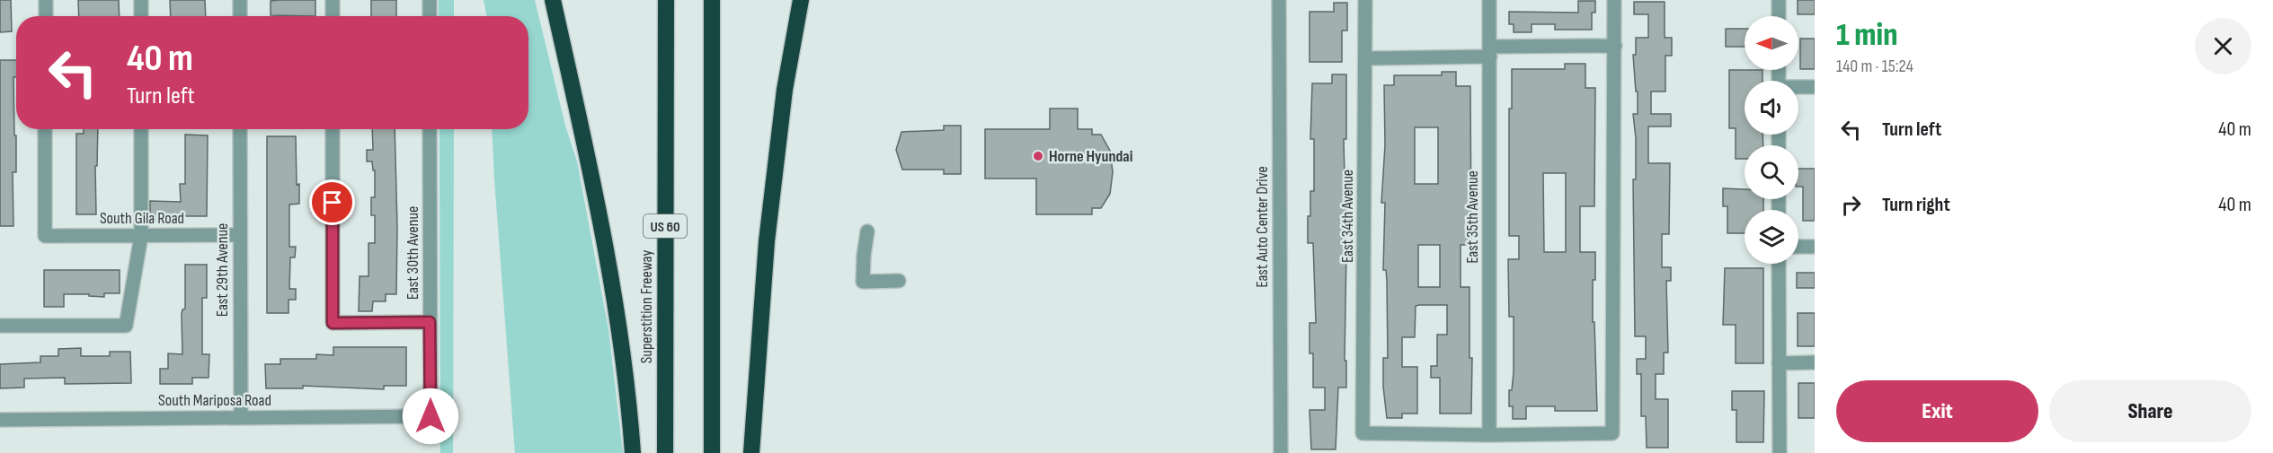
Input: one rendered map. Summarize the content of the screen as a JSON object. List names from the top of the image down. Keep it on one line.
{"streets":{"highway":["US 60","Superstition Freeway"],"street":["East 34th Avenue","East 35th Avenue","South Gila Road","East Auto Center Drive","East 30th Avenue","East 29th Avenue","South Mariposa Road"]},"crossings":[["East 34th Avenue","East 35th Avenue"],["South Gila Road","East 29th Avenue"],["East 30th Avenue","South Mariposa Road"],["East 29th Avenue","South Mariposa Road"]],"places":["Horne Hyundai"],"north":"left","page":{"heading":["1 min","140 m · 15:24"],"turn":["40 m","Turn left"],"list":[{"name":"Turn left","value":"40 m"},{"name":"Turn right","value":"40 m"}],"buttons":["Exit","Share"]}}
